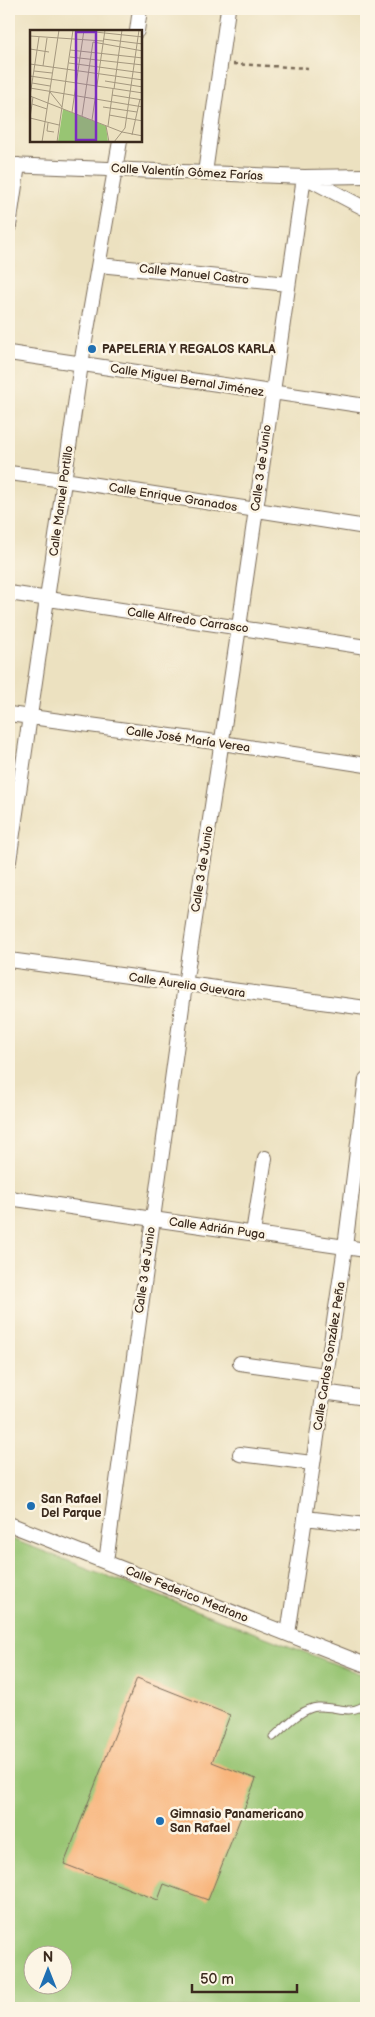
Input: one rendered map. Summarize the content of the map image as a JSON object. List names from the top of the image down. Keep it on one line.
{"streets":{"street":["Calle Valentín Gómez Farías","Calle Manuel Castro","Calle Miguel Bernal Jiménez","Calle 3 de Junio","Calle Enrique Granados","Calle Manuel Portillo","Calle Alfredo Carrasco","Calle José María Verea","Calle Aurelia Guevara","Calle Adrián Puga","Calle Carlos González Peña","Calle Federico Medrano"]},"crossings":[["Calle Valentín Gómez Farías","Calle 3 de Junio"],["Calle Valentín Gómez Farías","Calle Manuel Portillo"],["Calle Manuel Castro","Calle 3 de Junio"],["Calle Manuel Castro","Calle Manuel Portillo"],["Calle Miguel Bernal Jiménez","Calle 3 de Junio"],["Calle Miguel Bernal Jiménez","Calle Manuel Portillo"],["Calle 3 de Junio","Calle Enrique Granados"],["Calle 3 de Junio","Calle Alfredo Carrasco"],["Calle 3 de Junio","Calle José María Verea"],["Calle 3 de Junio","Calle Aurelia Guevara"],["Calle 3 de Junio","Calle Adrián Puga"],["Calle 3 de Junio","Calle Federico Medrano"],["Calle Enrique Granados","Calle Manuel Portillo"],["Calle Manuel Portillo","Calle Alfredo Carrasco"],["Calle Manuel Portillo","Calle José María Verea"],["Calle Adrián Puga","Calle Carlos González Peña"],["Calle Carlos González Peña","Calle Federico Medrano"]],"places":["PAPELERIA Y REGALOS KARLA","San Rafael Del Parque","Gimnasio Panamericano San Rafael"],"scale_bar":"50 m","north":"top"}
